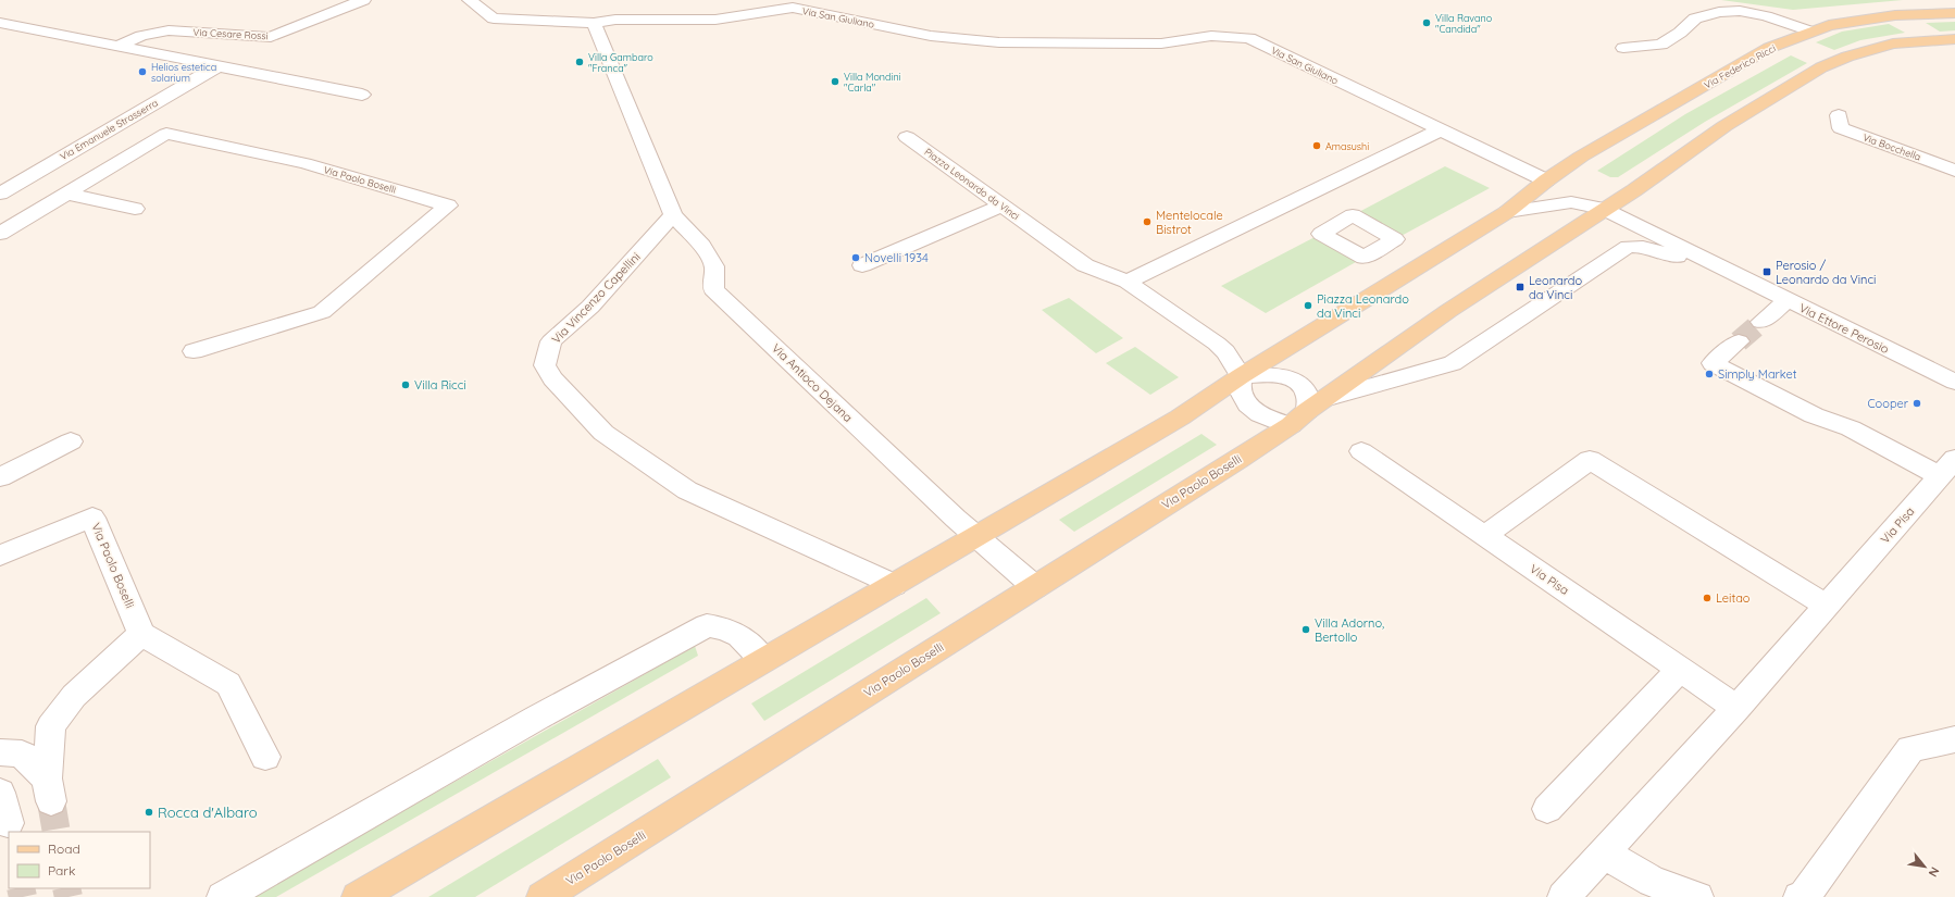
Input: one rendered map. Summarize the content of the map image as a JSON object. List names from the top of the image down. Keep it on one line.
{"streets":{"main road":["Via Federico Ricci","Via Paolo Boselli"],"street":["Via San Giuliano","Via Cesare Rossi","Via Emanuele Strasserra","Via Bocchella","Piazza Leonardo da Vinci","Via Vincenzo Capellini","Via Ettore Perosio","Via Antioco Dejana","Via Pisa"]},"crossings":[["Via Paolo Boselli","Via Antioco Dejana"],["Via Vincenzo Capellini","Via Antioco Dejana"]],"places":{"other":["Villa Ravano \"Candida\"","Villa Gambaro \"Franca\"","Helios estetica solarium","Villa Mondini \"Carla\"","Amasushi","Mentelocale Bistrot","Novelli 1934","Piazza Leonardo da Vinci","Simply Market","Villa Ricci","Cooper","Leitao","Villa Adorno, Bertollo","Rocca d'Albaro"],"transit":["Perosio / Leonardo da Vinci","Leonardo da Vinci"]},"legend":["Road","Park"],"north":"bottom right"}
